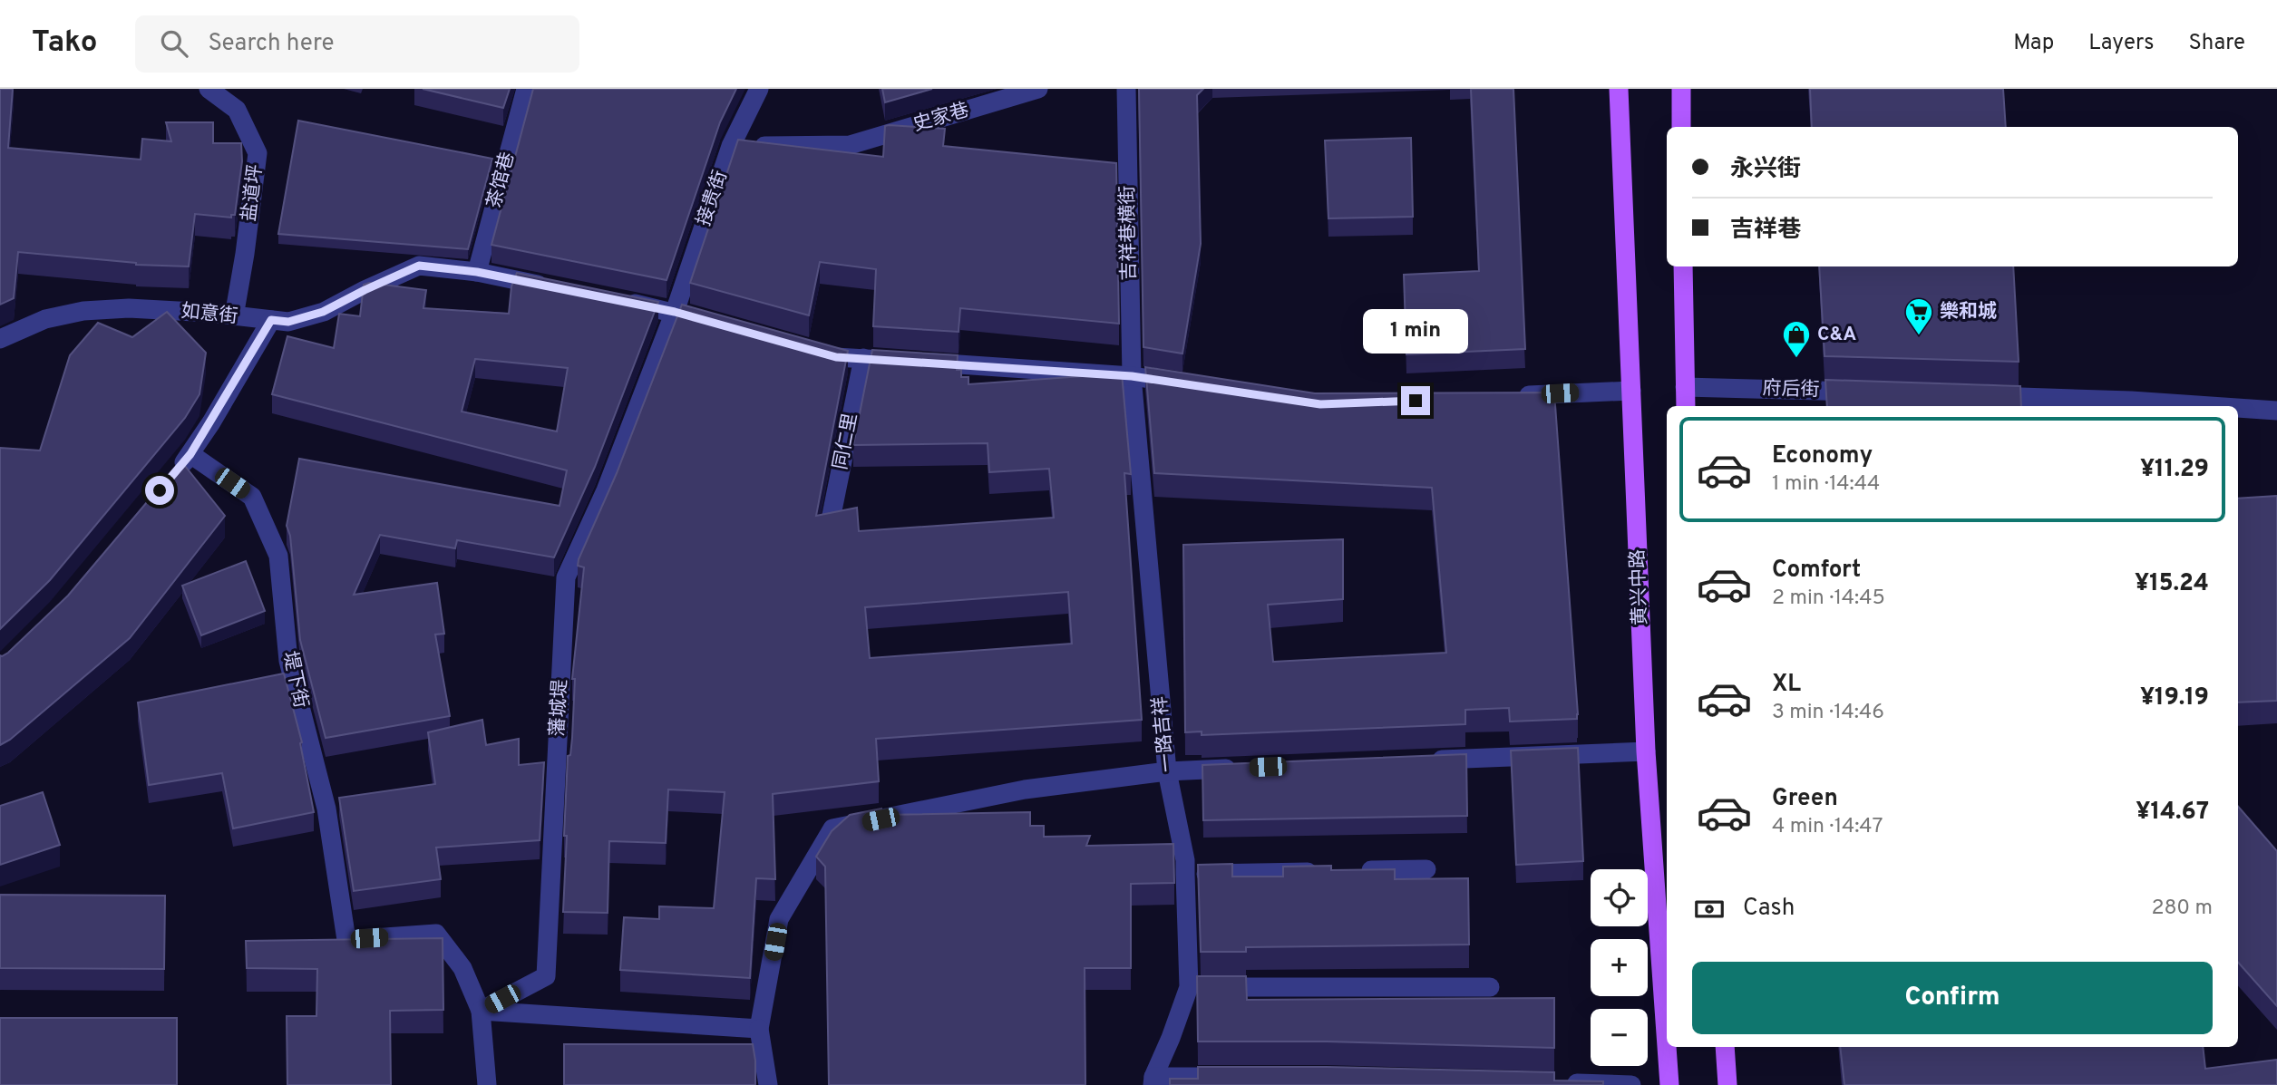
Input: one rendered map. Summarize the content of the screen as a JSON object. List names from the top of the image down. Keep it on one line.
{"streets":{"main road":["黄兴中路"],"street":["史家巷","茶馆巷","盐道坪","接贵街","吉祥巷横街","如意街","府后街","同仁里","堤下街","藩城堤","一路吉祥"]},"crossings":[["史家巷","接贵街"],["茶馆巷","如意街"],["盐道坪","如意街"],["接贵街","藩城堤"],["吉祥巷横街","一路吉祥"],["堤下街","藩城堤"]],"places":{"supermarket":["樂和城"],"shop":["C&A"]},"page":{"header":"Tako","search":"Search here","nav":["Map","Layers","Share"],"banner":["永兴街","吉祥巷"],"bubble":"1 min","list":[{"name":"Economy","note":"1 min · 14:44","value":"¥11.29"},{"name":"Comfort","note":"2 min · 14:45","value":"¥15.24"},{"name":"XL","note":"3 min · 14:46","value":"¥19.19"},{"name":"Green","note":"4 min · 14:47","value":"¥14.67"}],"map_buttons":["+","−"],"pay":["Cash","280 m"],"buttons":"Confirm"}}
